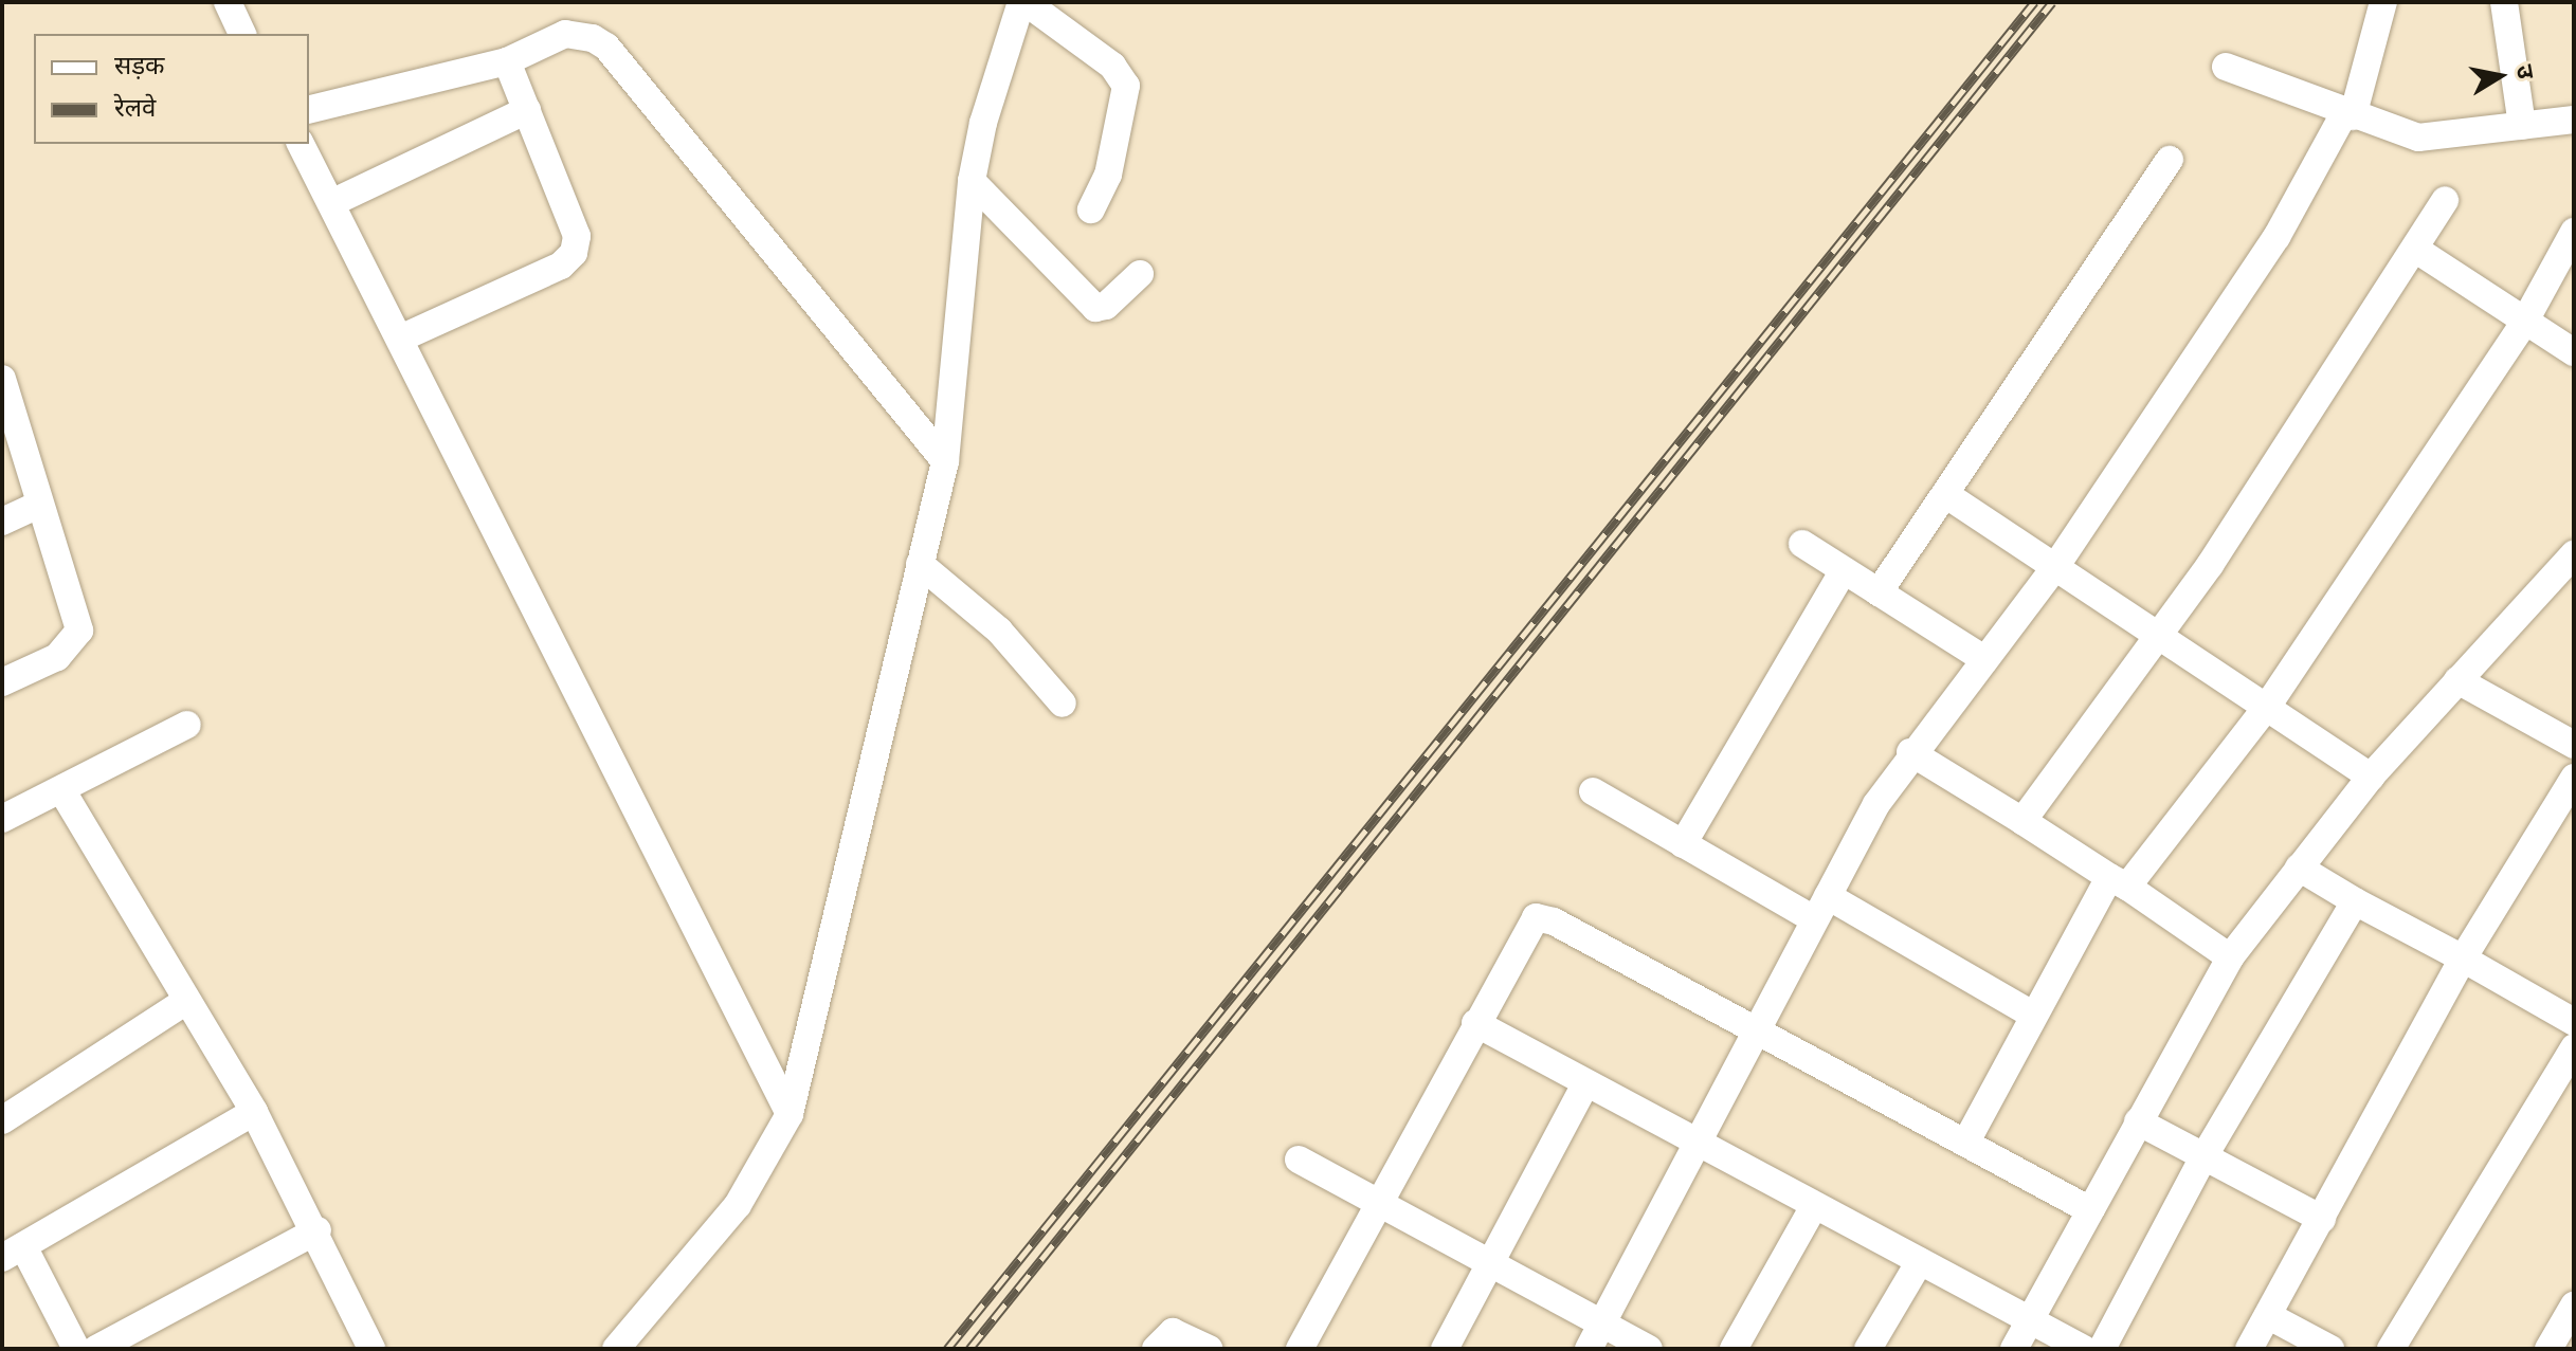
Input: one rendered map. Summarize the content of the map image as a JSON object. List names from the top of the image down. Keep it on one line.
{"legend":["सड़क","रेलवे"],"north":"right"}
